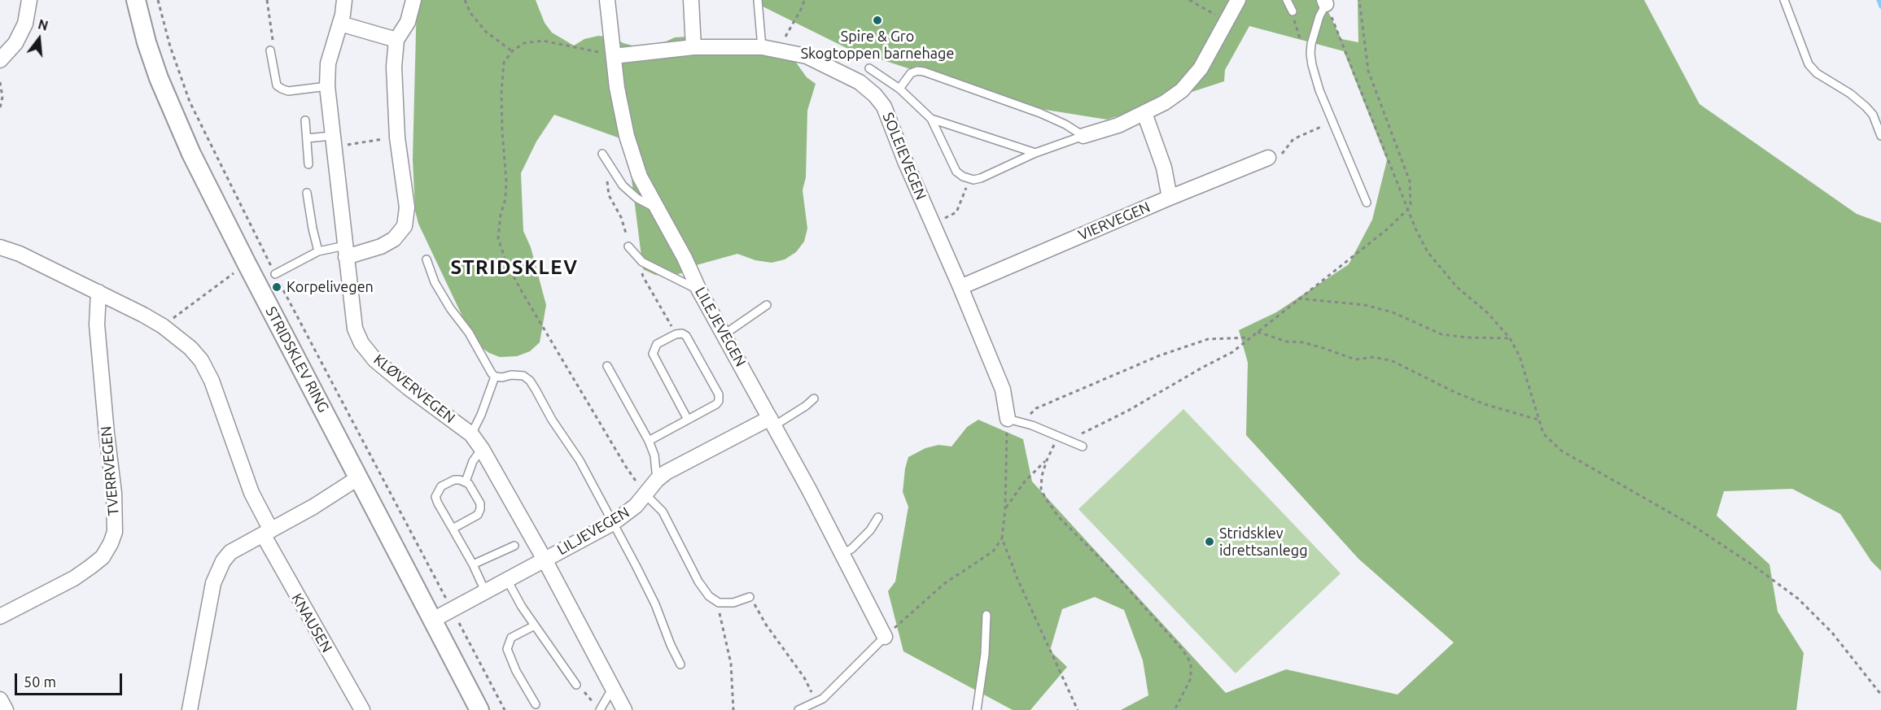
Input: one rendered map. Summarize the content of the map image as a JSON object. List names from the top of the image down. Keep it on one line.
{"streets":{"street":["SOLEIEVEGEN","VIERVEGEN","LILEJEVEGEN","STRIDSKLEV RING","KLØVERVEGEN","TVERRVEGEN","LILJEVEGEN","KNAUSEN"]},"crossings":[["SOLEIEVEGEN","VIERVEGEN"],["SOLEIEVEGEN","LILEJEVEGEN"],["LILEJEVEGEN","LILJEVEGEN"],["STRIDSKLEV RING","LILJEVEGEN"],["KLØVERVEGEN","LILJEVEGEN"]],"districts":["STRIDSKLEV"],"places":["Spire & Gro Skogtoppen barnehage","Korpelivegen","Stridsklev idrettsanlegg"],"scale_bar":"50 m","north":"top"}
